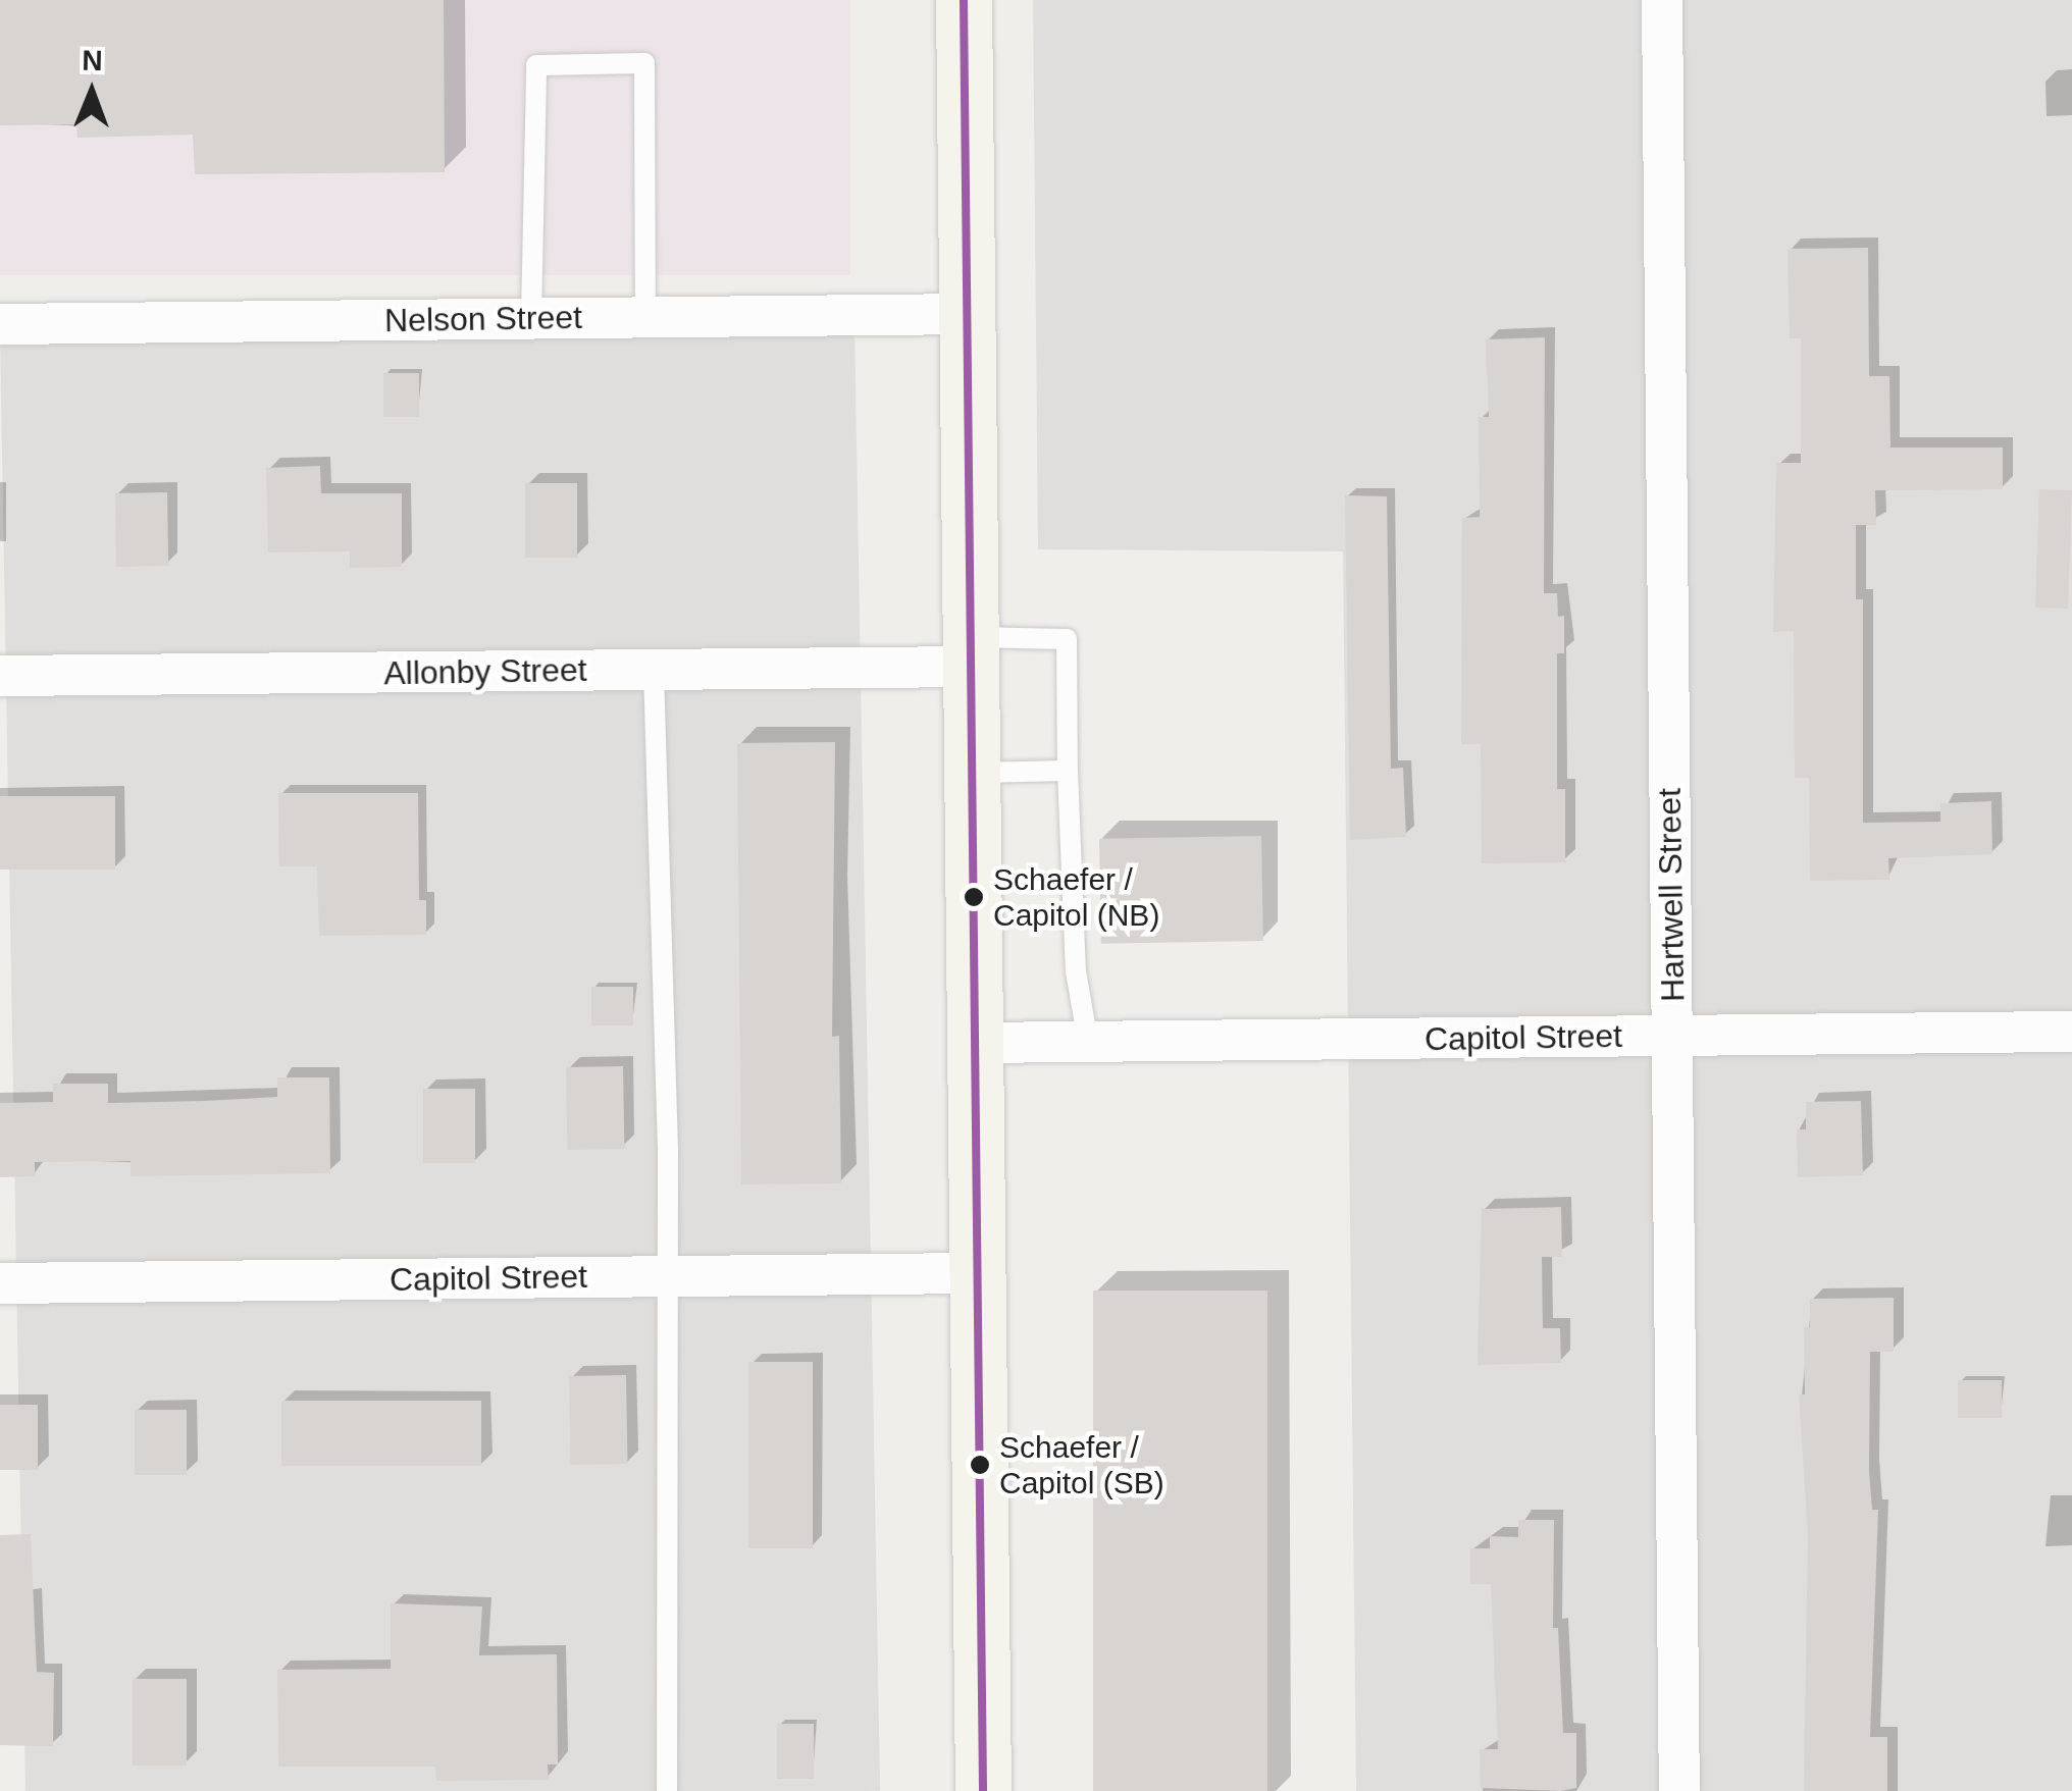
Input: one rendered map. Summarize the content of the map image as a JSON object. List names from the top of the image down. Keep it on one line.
{"streets":{"street":["Nelson Street","Allonby Street","Hartwell Street","Capitol Street"]},"crossings":[["Hartwell Street","Capitol Street"]],"places":["Schaefer / Capitol (NB)","Schaefer / Capitol (SB)"],"north":"top"}
